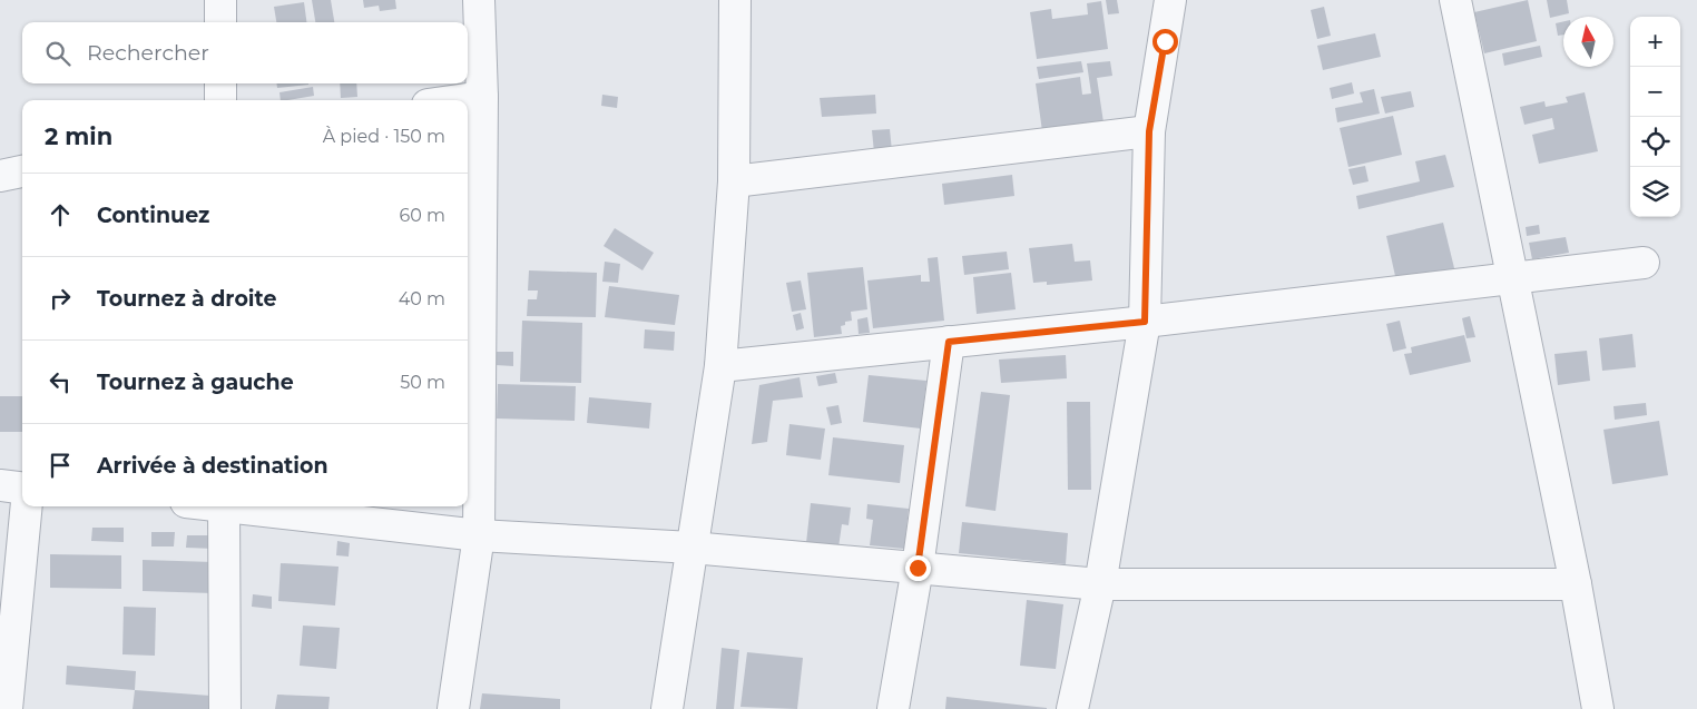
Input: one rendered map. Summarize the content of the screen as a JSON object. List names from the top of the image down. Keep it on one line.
{"north":"top","page":{"map_buttons":["+","−"],"search":"Rechercher","heading":["2 min","À pied · 150 m"],"list":[["Continuez","60 m"],["Tournez à droite","40 m"],["Tournez à gauche","50 m"],"Arrivée à destination"]}}
